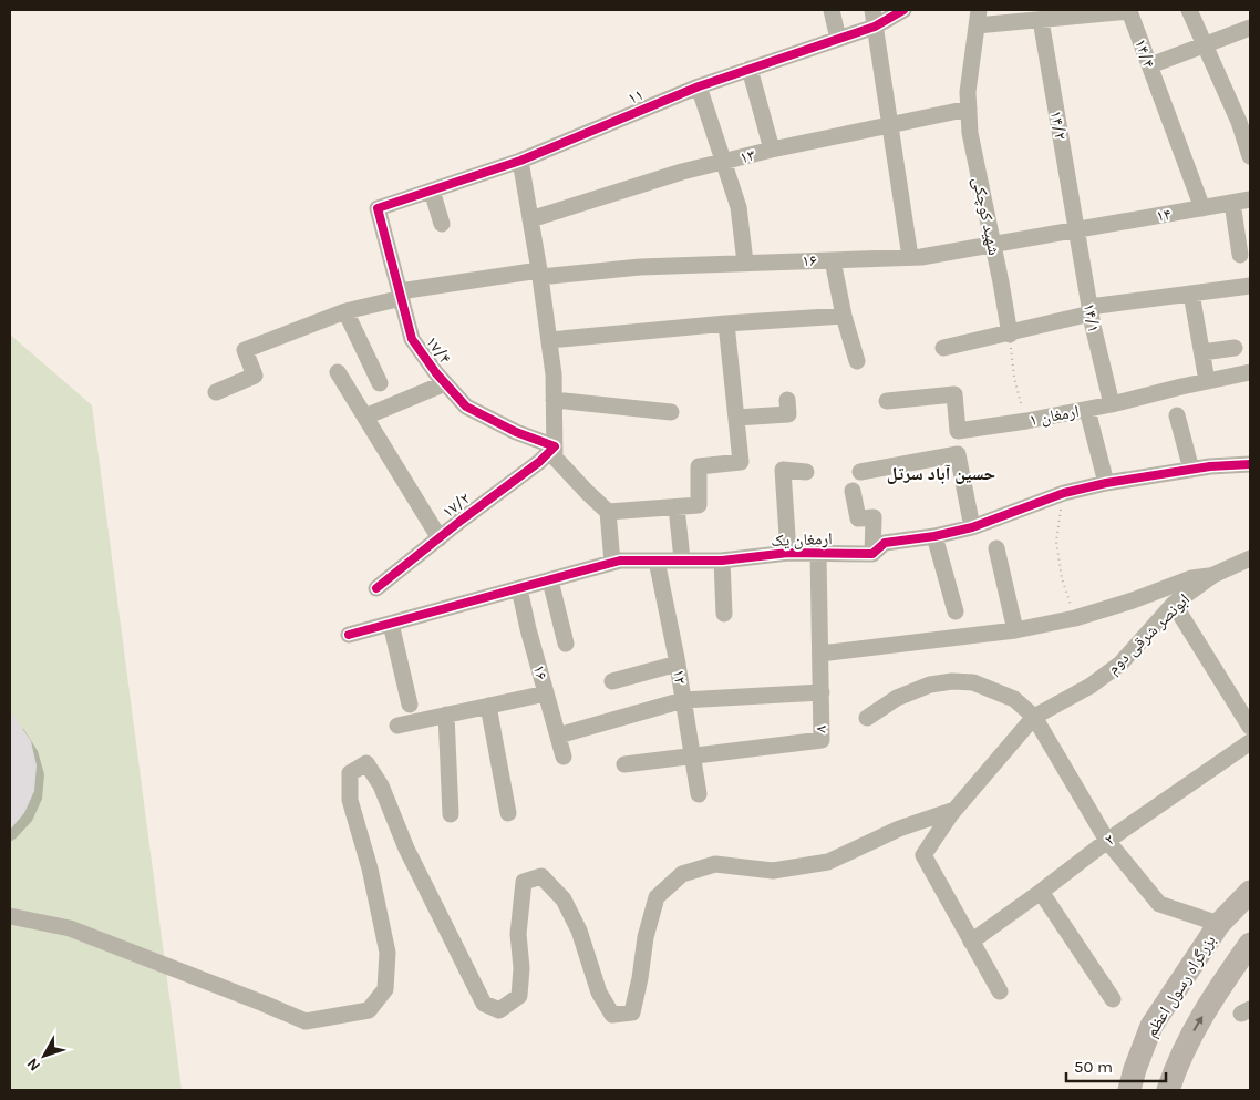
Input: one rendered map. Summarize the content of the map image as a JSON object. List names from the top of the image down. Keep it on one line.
{"streets":{"highway":["بزرگراه رسول اعظم"],"street":["۱۴/۴","۱۱","۱۴/۲","۱۳","۱۴","شهید کوچکی","۱۶","۱۴/۱","۱۷/۴","ارمغان ۱","۱۷/۲","ارمغان یک","ابونصر شرقی دوم","۱۲","۸","۲"]},"crossings":[["۱۴/۴","۱۴/۲"],["۱۴/۴","۱۴"],["۱۴/۴","شهید کوچکی"],["۱۱","۱۷/۴"],["۱۴/۲","۱۴"],["۱۴/۲","۱۶"],["۱۴/۲","۱۴/۱"],["۱۳","شهید کوچکی"],["۱۴","۱۶"],["۱۴","۱۴/۱"],["شهید کوچکی","۱۶"],["۱۶","۱۴/۱"],["۱۶","۱۷/۴"],["۱۶","ارمغان یک"],["۱۴/۱","ارمغان ۱"],["۱۷/۴","۱۷/۲"],["ارمغان یک","۱۲"],["ارمغان یک","۸"],["۱۲","۸"]],"districts":["حسین آباد سرتل"],"scale_bar":"50 m","north":"bottom left"}
